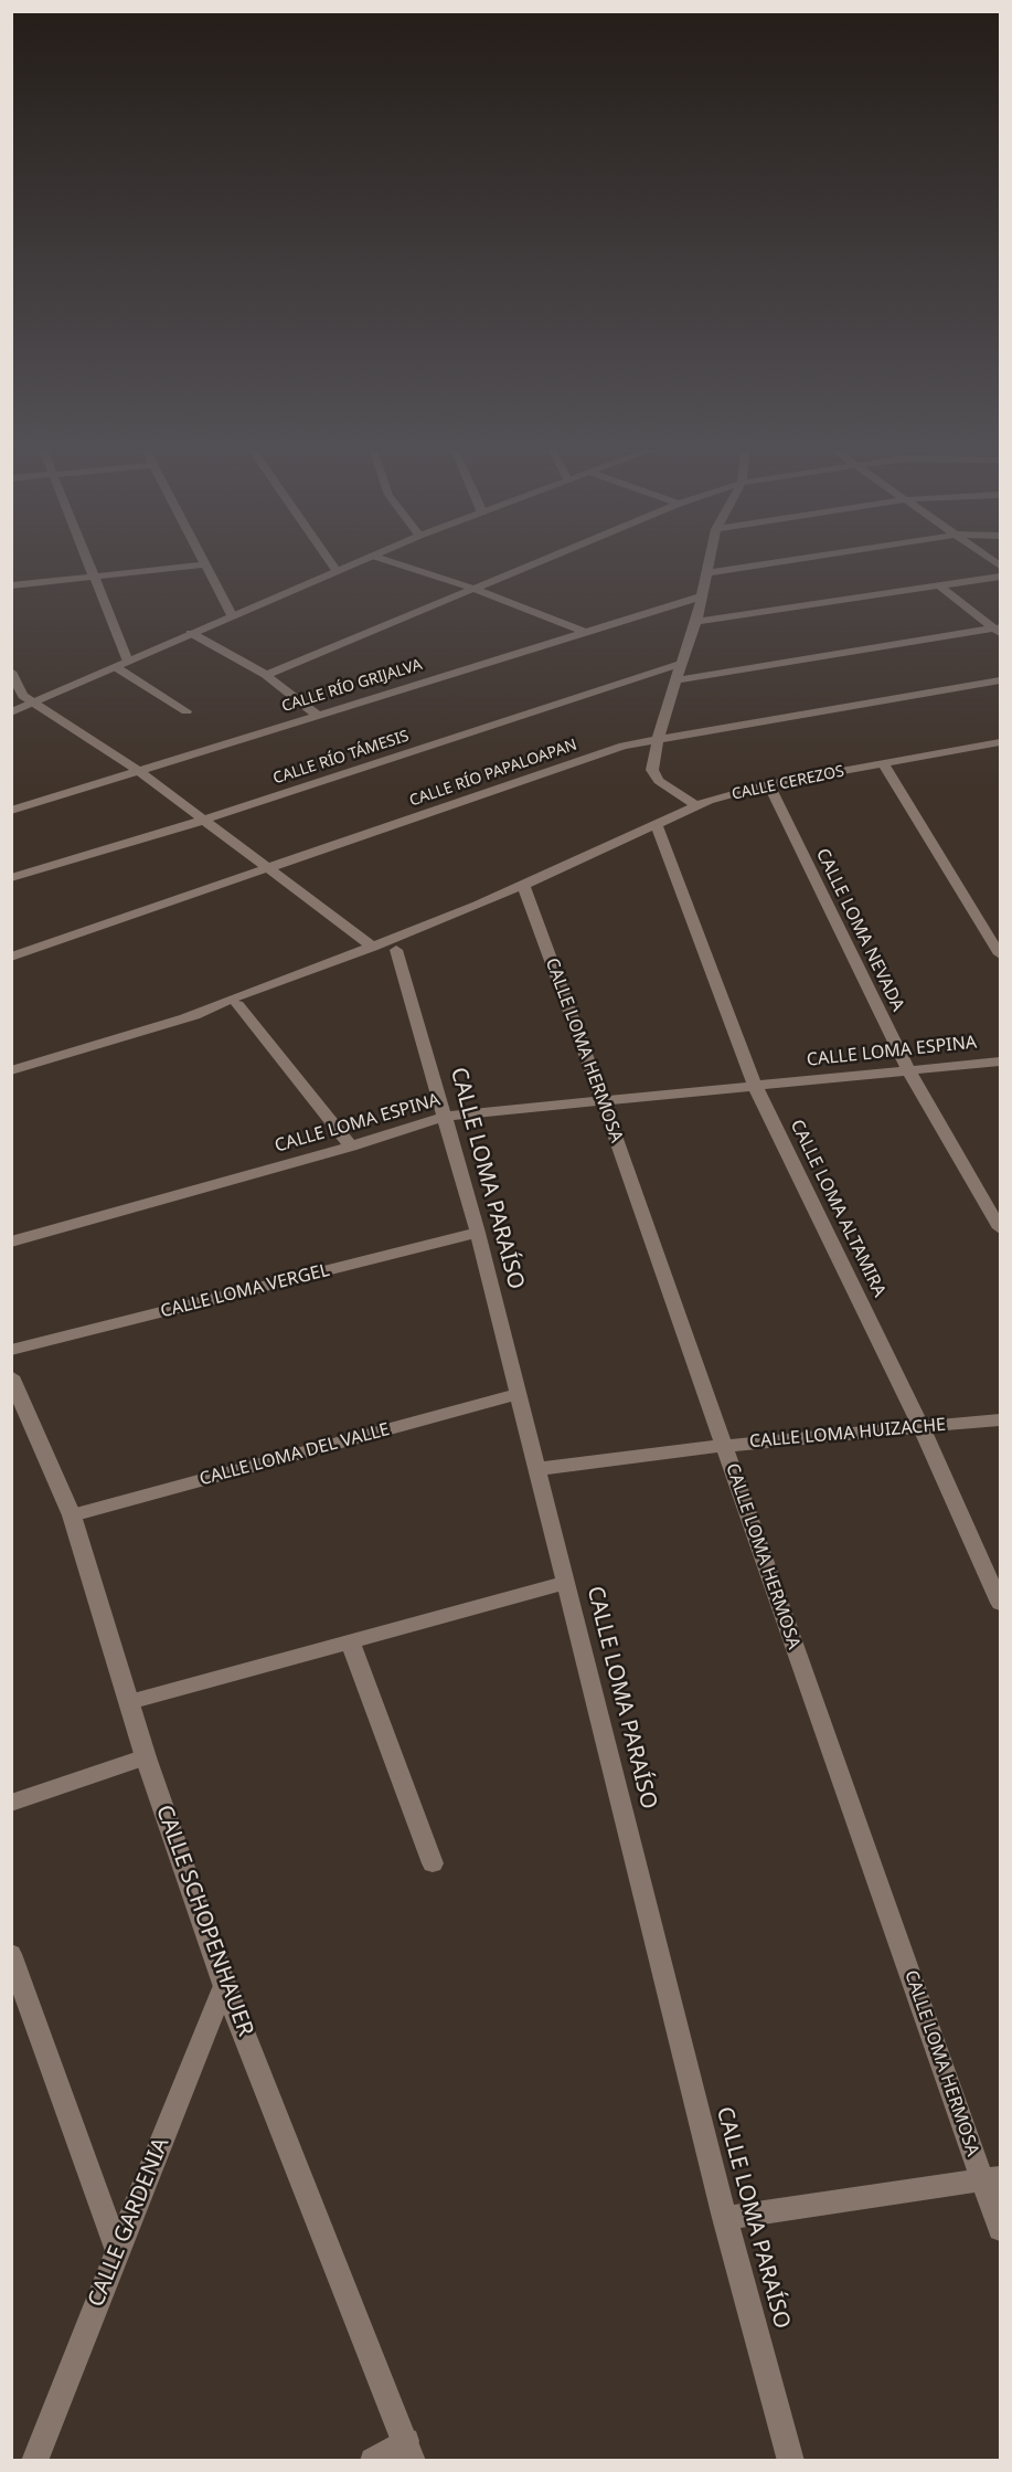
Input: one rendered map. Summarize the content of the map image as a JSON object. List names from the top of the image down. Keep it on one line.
{"streets":{"street":["CALLE RÍO GRIJALVA","CALLE RÍO TÁMESIS","CALLE RÍO PAPALOAPAN","CALLE CEREZOS","CALLE LOMA NEVADA","CALLE LOMA HERMOSA","CALLE LOMA ESPINA","CALLE LOMA PARAÍSO","CALLE LOMA ALTAMIRA","CALLE LOMA VERGEL","CALLE LOMA HUIZACHE","CALLE LOMA DEL VALLE","CALLE SCHOPENHAUER","CALLE GARDENIA"]},"crossings":[["CALLE CEREZOS","CALLE LOMA NEVADA"],["CALLE CEREZOS","CALLE LOMA HERMOSA"],["CALLE CEREZOS","CALLE LOMA PARAÍSO"],["CALLE CEREZOS","CALLE LOMA ALTAMIRA"],["CALLE LOMA NEVADA","CALLE LOMA ESPINA"],["CALLE LOMA HERMOSA","CALLE LOMA ESPINA"],["CALLE LOMA HERMOSA","CALLE LOMA HUIZACHE"],["CALLE LOMA ESPINA","CALLE LOMA PARAÍSO"],["CALLE LOMA ESPINA","CALLE LOMA ALTAMIRA"],["CALLE LOMA PARAÍSO","CALLE LOMA VERGEL"],["CALLE LOMA PARAÍSO","CALLE LOMA HUIZACHE"],["CALLE LOMA PARAÍSO","CALLE LOMA DEL VALLE"],["CALLE LOMA ALTAMIRA","CALLE LOMA HUIZACHE"],["CALLE LOMA DEL VALLE","CALLE SCHOPENHAUER"],["CALLE SCHOPENHAUER","CALLE GARDENIA"]]}
